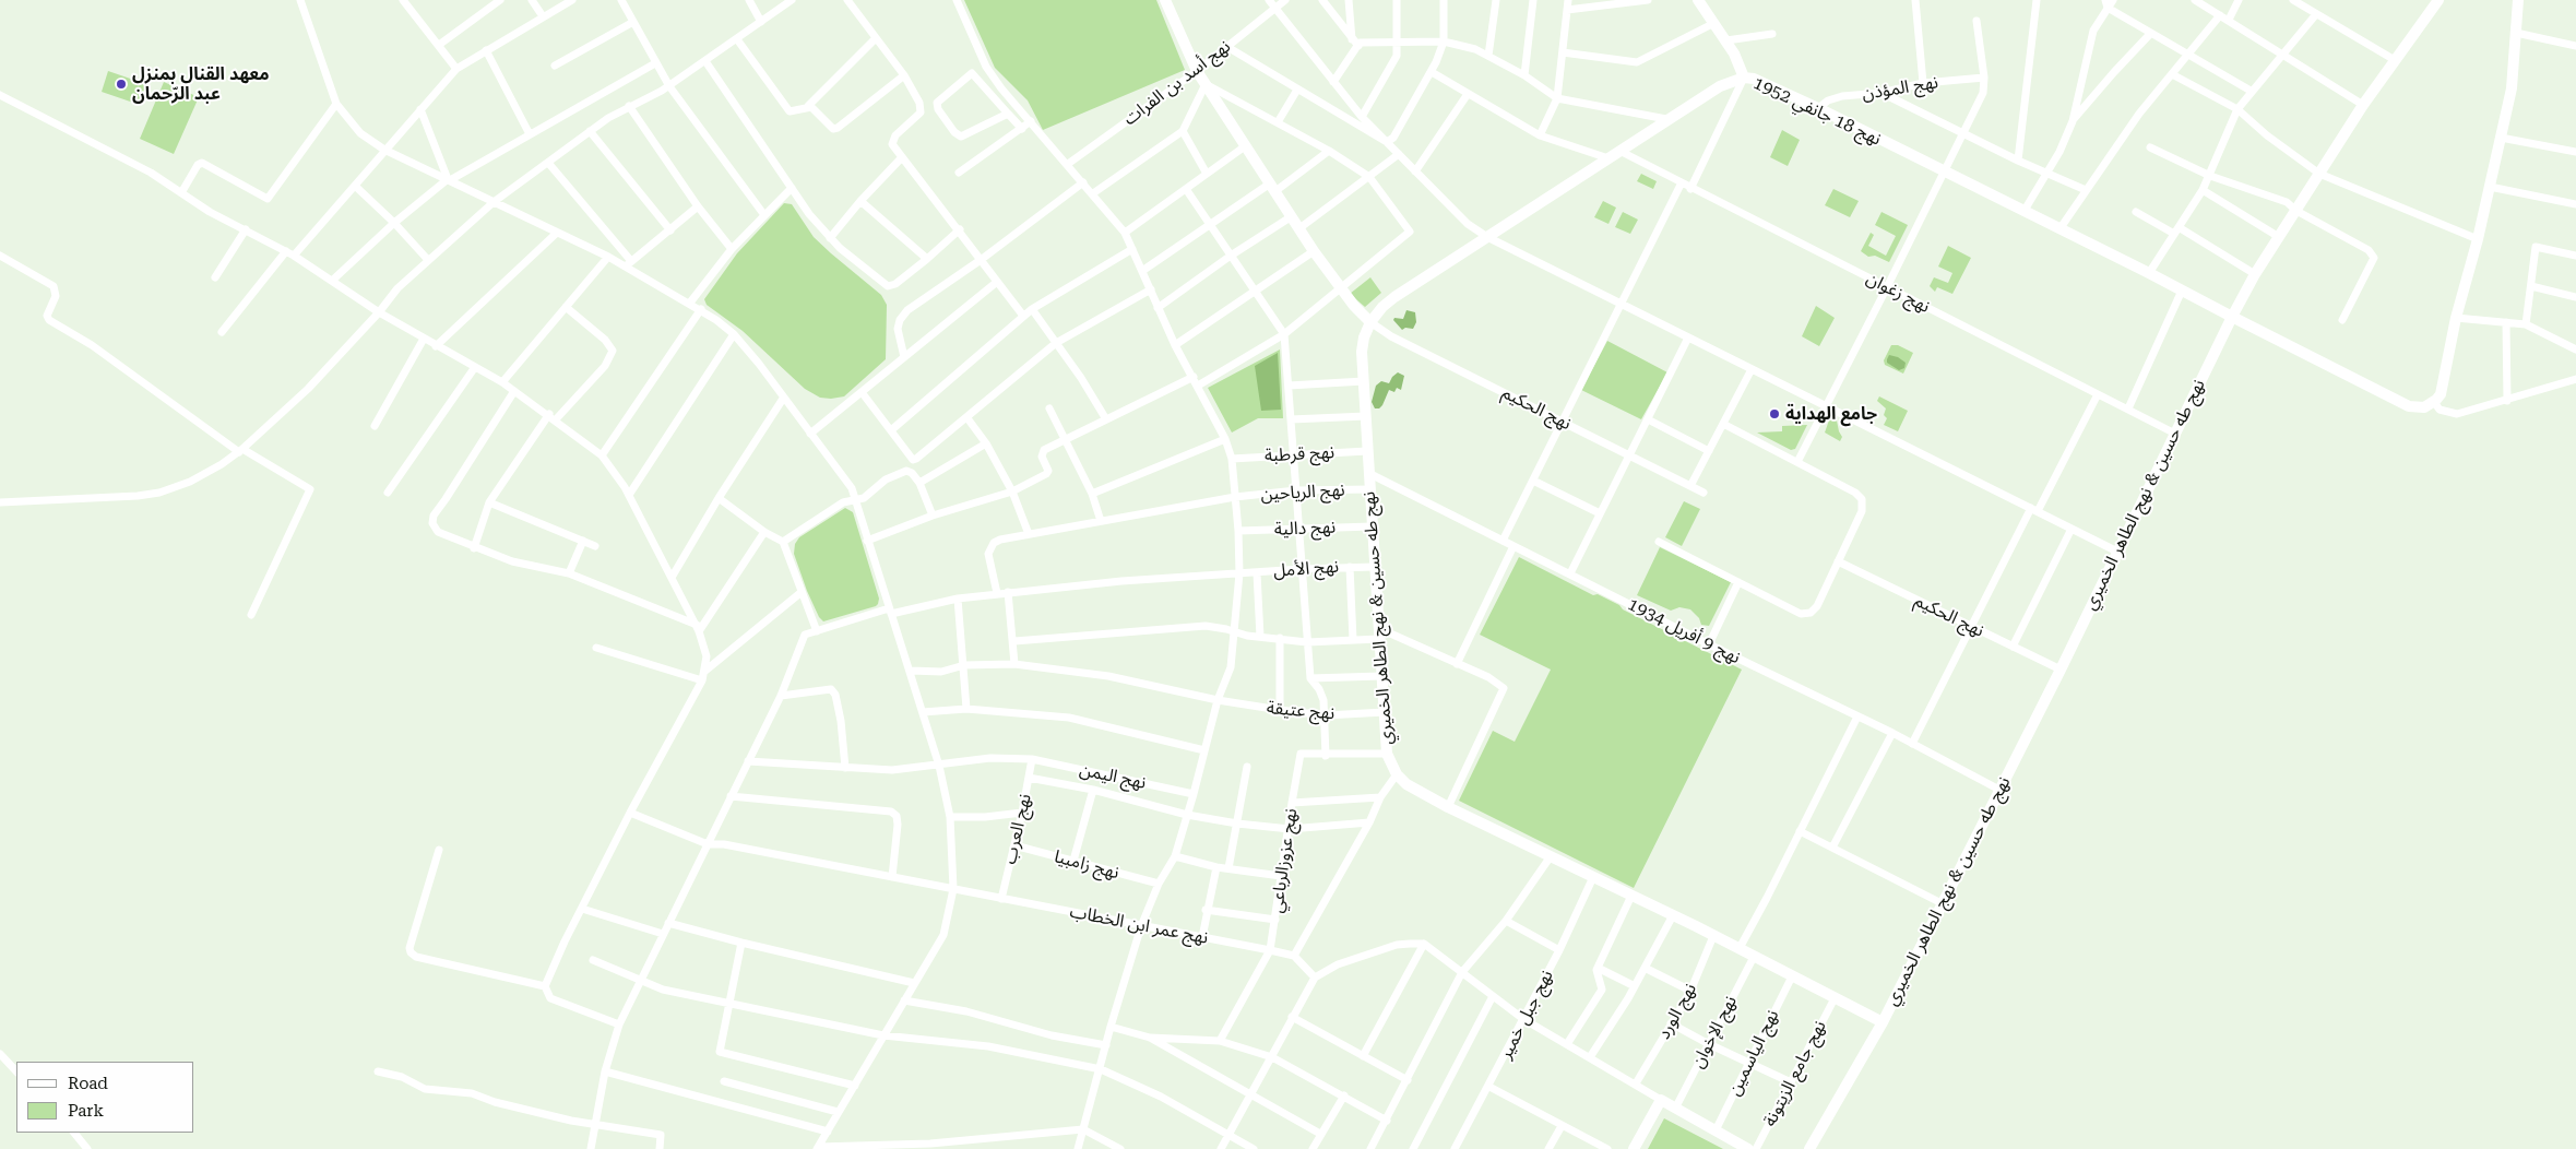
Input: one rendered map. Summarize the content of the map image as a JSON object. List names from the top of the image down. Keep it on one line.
{"streets":{"street":["نهج أسد بن الفرات","نهج المؤذن","نهج 18 جانفي 1952","نهج زغوان","نهج الحكيم","نهج قرطبة","نهج الرياحين","نهج طه حسين & نهج الطاهر الخميري","نهج دالية","نهج الأمل","نهج 9 أفريل 1934","نهج عتيقة","نهج اليمن","نهج العرب","نهج عزوزالرباعي","نهج زامبيا","نهج عمر ابن الخطاب","نهج الورد","نهج جبل خمير","نهج الإخوان","نهج الياسمين","نهج جامع الزيتونة"]},"crossings":[["نهج المؤذن","نهج 18 جانفي 1952"],["نهج 18 جانفي 1952","نهج زغوان"],["نهج 18 جانفي 1952","نهج الحكيم"],["نهج 18 جانفي 1952","نهج طه حسين & نهج الطاهر الخميري"],["نهج زغوان","نهج طه حسين & نهج الطاهر الخميري"],["نهج الحكيم","نهج طه حسين & نهج الطاهر الخميري"],["نهج قرطبة","نهج طه حسين & نهج الطاهر الخميري"],["نهج الرياحين","نهج طه حسين & نهج الطاهر الخميري"],["نهج الرياحين","نهج الأمل"],["نهج طه حسين & نهج الطاهر الخميري","نهج دالية"],["نهج طه حسين & نهج الطاهر الخميري","نهج الأمل"],["نهج طه حسين & نهج الطاهر الخميري","نهج 9 أفريل 1934"],["نهج طه حسين & نهج الطاهر الخميري","نهج عتيقة"],["نهج طه حسين & نهج الطاهر الخميري","نهج عزوزالرباعي"],["نهج طه حسين & نهج الطاهر الخميري","نهج الورد"],["نهج طه حسين & نهج الطاهر الخميري","نهج جبل خمير"],["نهج طه حسين & نهج الطاهر الخميري","نهج الإخوان"],["نهج طه حسين & نهج الطاهر الخميري","نهج الياسمين"],["نهج طه حسين & نهج الطاهر الخميري","نهج جامع الزيتونة"],["نهج اليمن","نهج العرب"],["نهج العرب","نهج زامبيا"],["نهج العرب","نهج عمر ابن الخطاب"],["نهج عزوزالرباعي","نهج عمر ابن الخطاب"]],"places":["معهد القنال بمنزل عبد الرّحمان","جامع الهداية"],"legend":["Road","Park"]}
